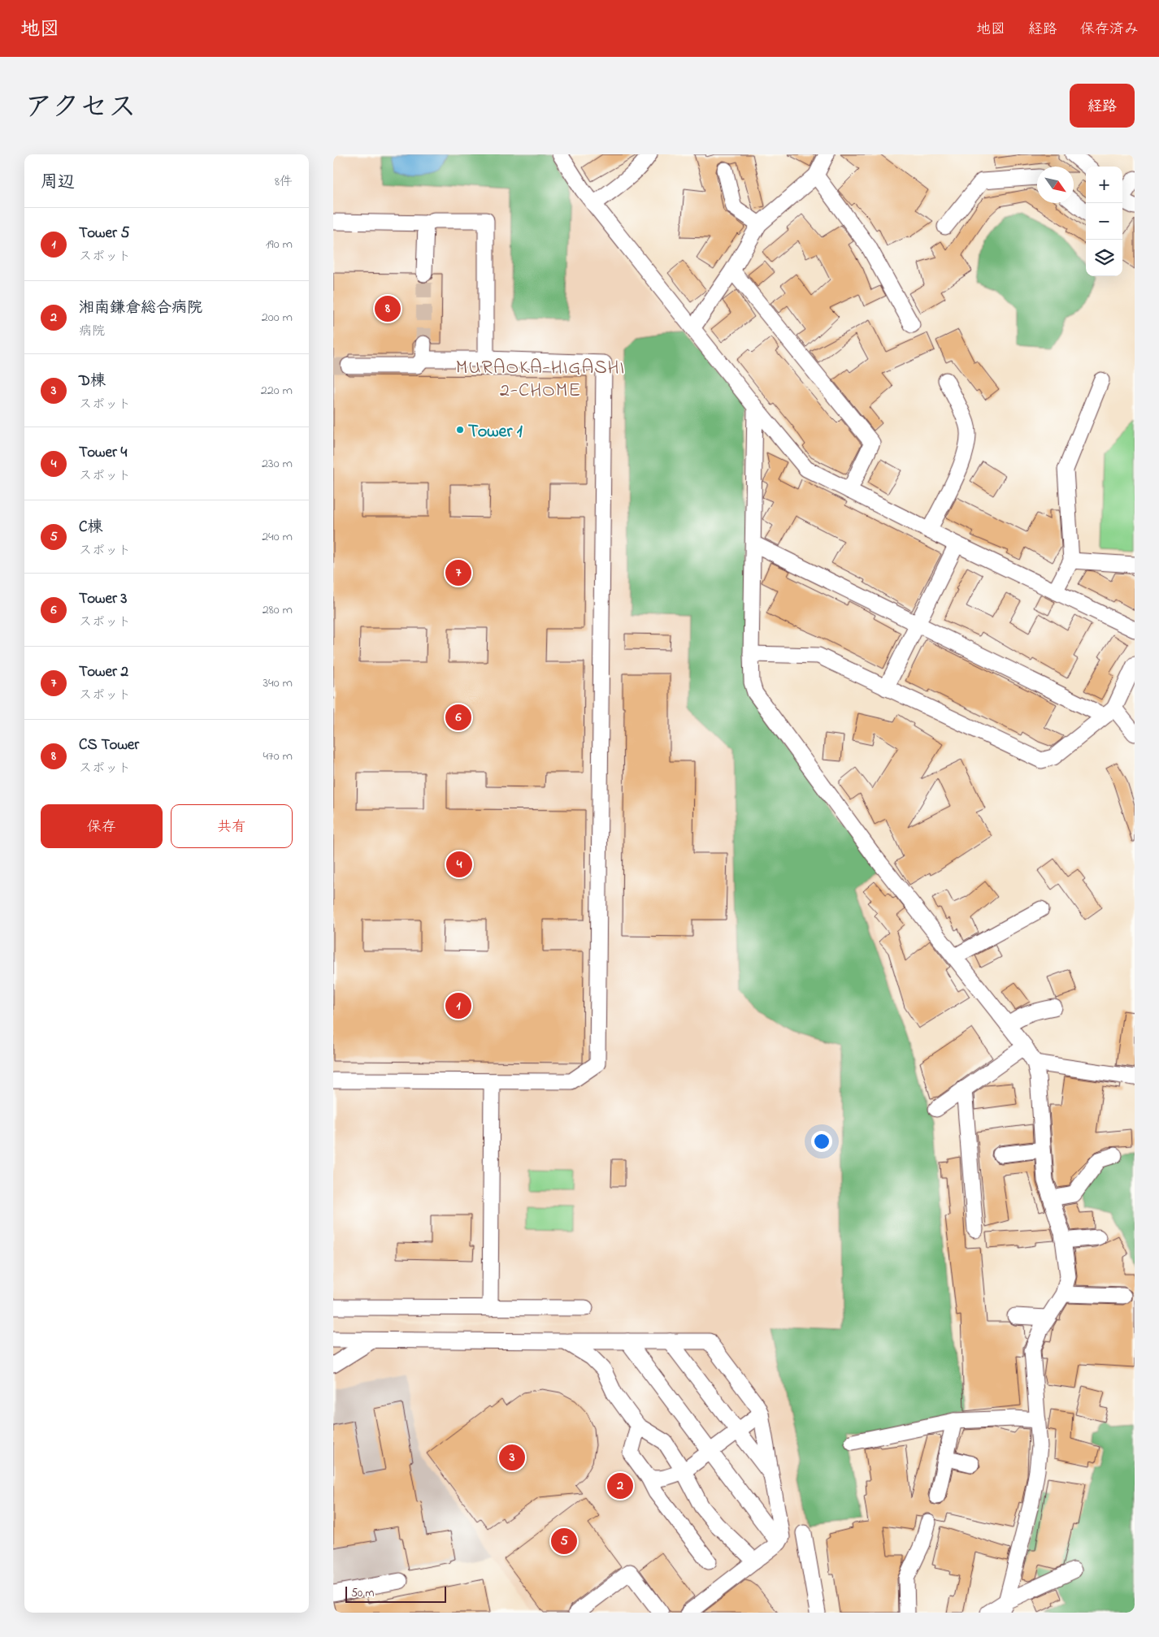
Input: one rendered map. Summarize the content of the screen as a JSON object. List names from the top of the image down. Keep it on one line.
{"districts":["MURAOKA-HIGASHI 2-CHOME"],"places":["Tower 1"],"scale_bar":"50 m","north":"bottom right","page":{"header":"地図","nav":["地図","経路","保存済み"],"title":"アクセス","buttons":["経路",["保存","共有"]],"heading":["周辺","8件"],"map_buttons":["+","−"],"list":[{"mark":"1","name":"Tower 5","note":"スポット","value":"190 m"},{"mark":"2","name":"湘南鎌倉総合病院","note":"病院","value":"200 m"},{"mark":"3","name":"D棟","note":"スポット","value":"220 m"},{"mark":"4","name":"Tower 4","note":"スポット","value":"230 m"},{"mark":"5","name":"C棟","note":"スポット","value":"240 m"},{"mark":"6","name":"Tower 3","note":"スポット","value":"280 m"},{"mark":"7","name":"Tower 2","note":"スポット","value":"340 m"},{"mark":"8","name":"CS Tower","note":"スポット","value":"470 m"}],"pins":["8","7","6","4","1","3","2","5"],"scale":"50 m"}}
